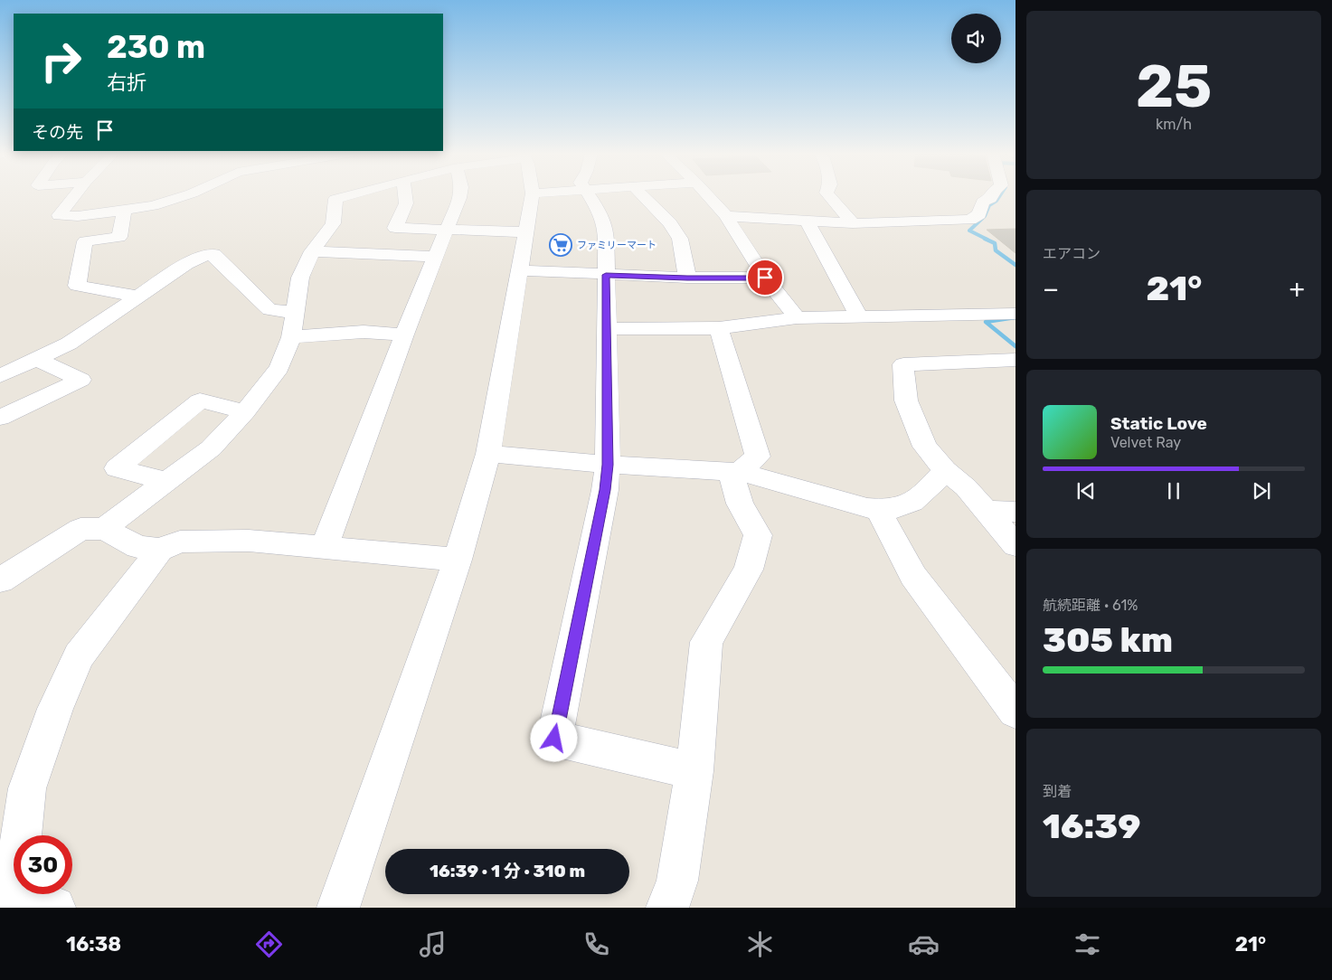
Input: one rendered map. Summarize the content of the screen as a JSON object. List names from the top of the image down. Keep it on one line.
{"places":{"supermarket":["ファミリーマート"]},"page":{"tile":[["25","km/h"],"エアコン",["航続距離 · 61%","305 km"],["到着","16:39"]],"turn":["230 m","右折"],"then":"その先","heat":["−","21°","+"],"song":["Static Love","Velvet Ray"],"limit":"30","trip":"16:39 · 1 分 · 310 m","tabs":["16:38","21°"]}}
